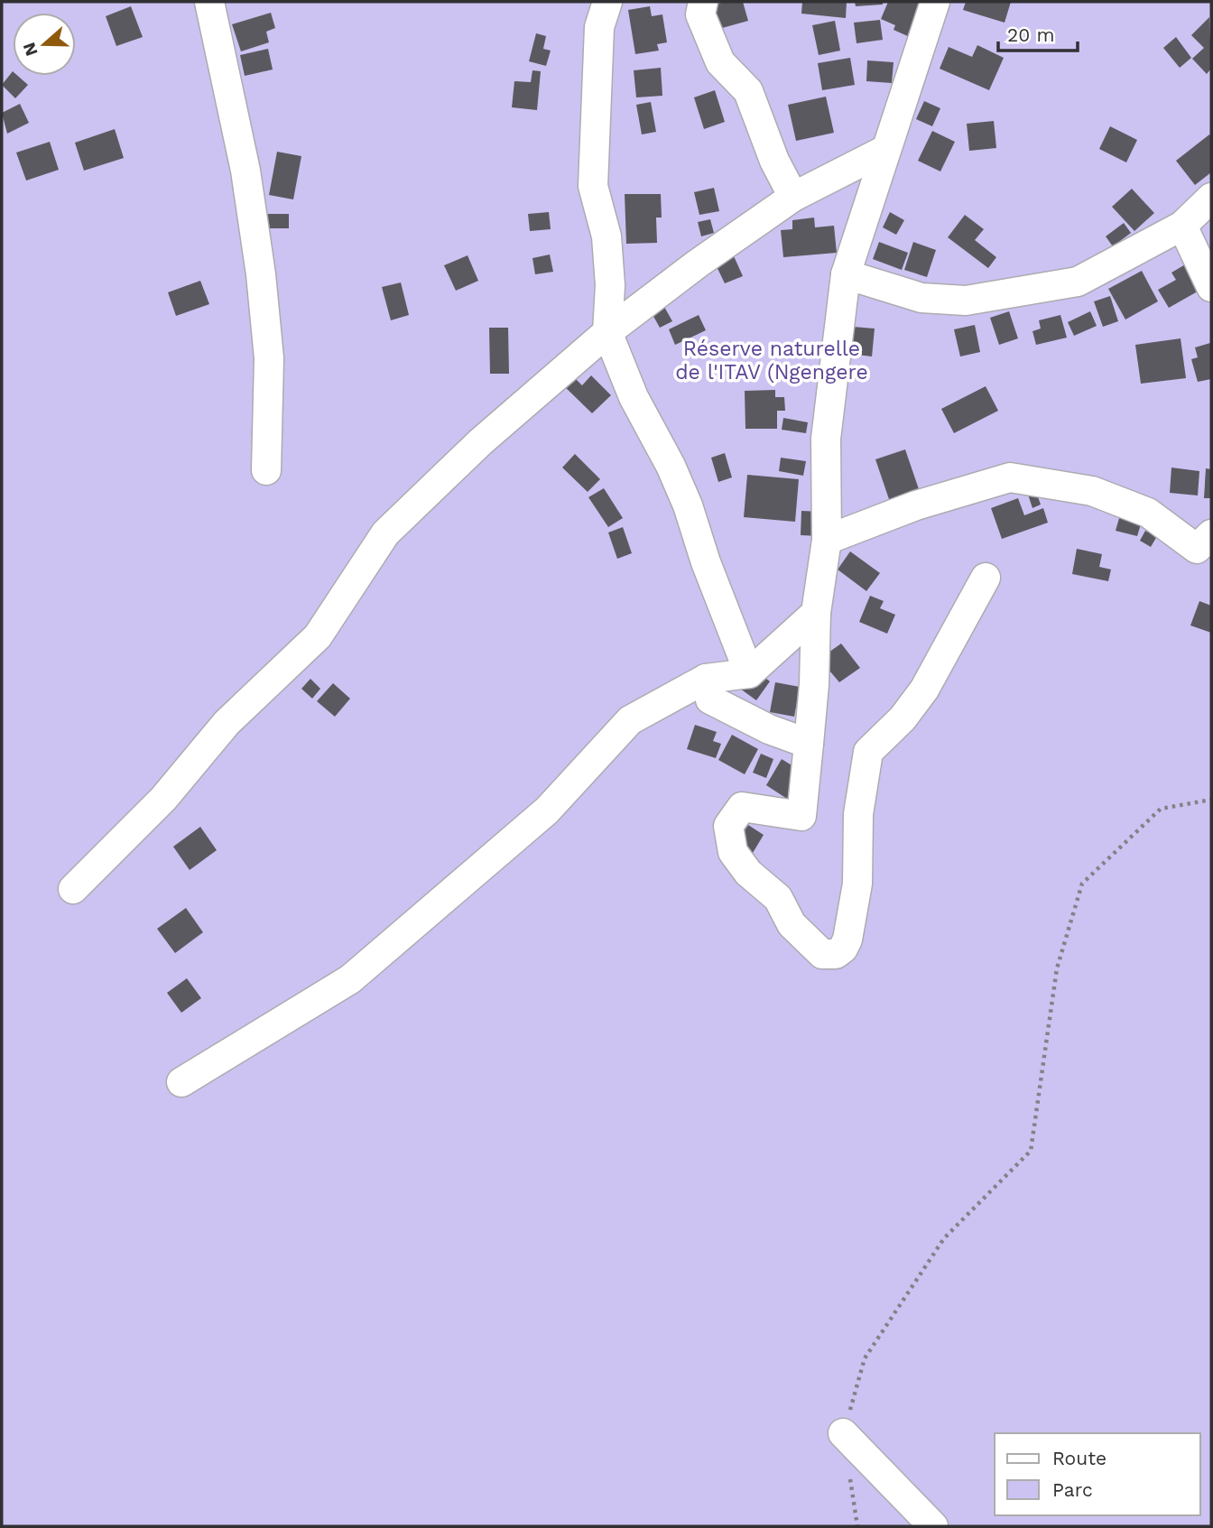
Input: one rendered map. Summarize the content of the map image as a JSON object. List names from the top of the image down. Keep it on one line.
{"parks":["Réserve naturelle de l'ITAV (Ngengere"],"legend":["Route","Parc"],"scale_bar":"20 m","north":"left"}
